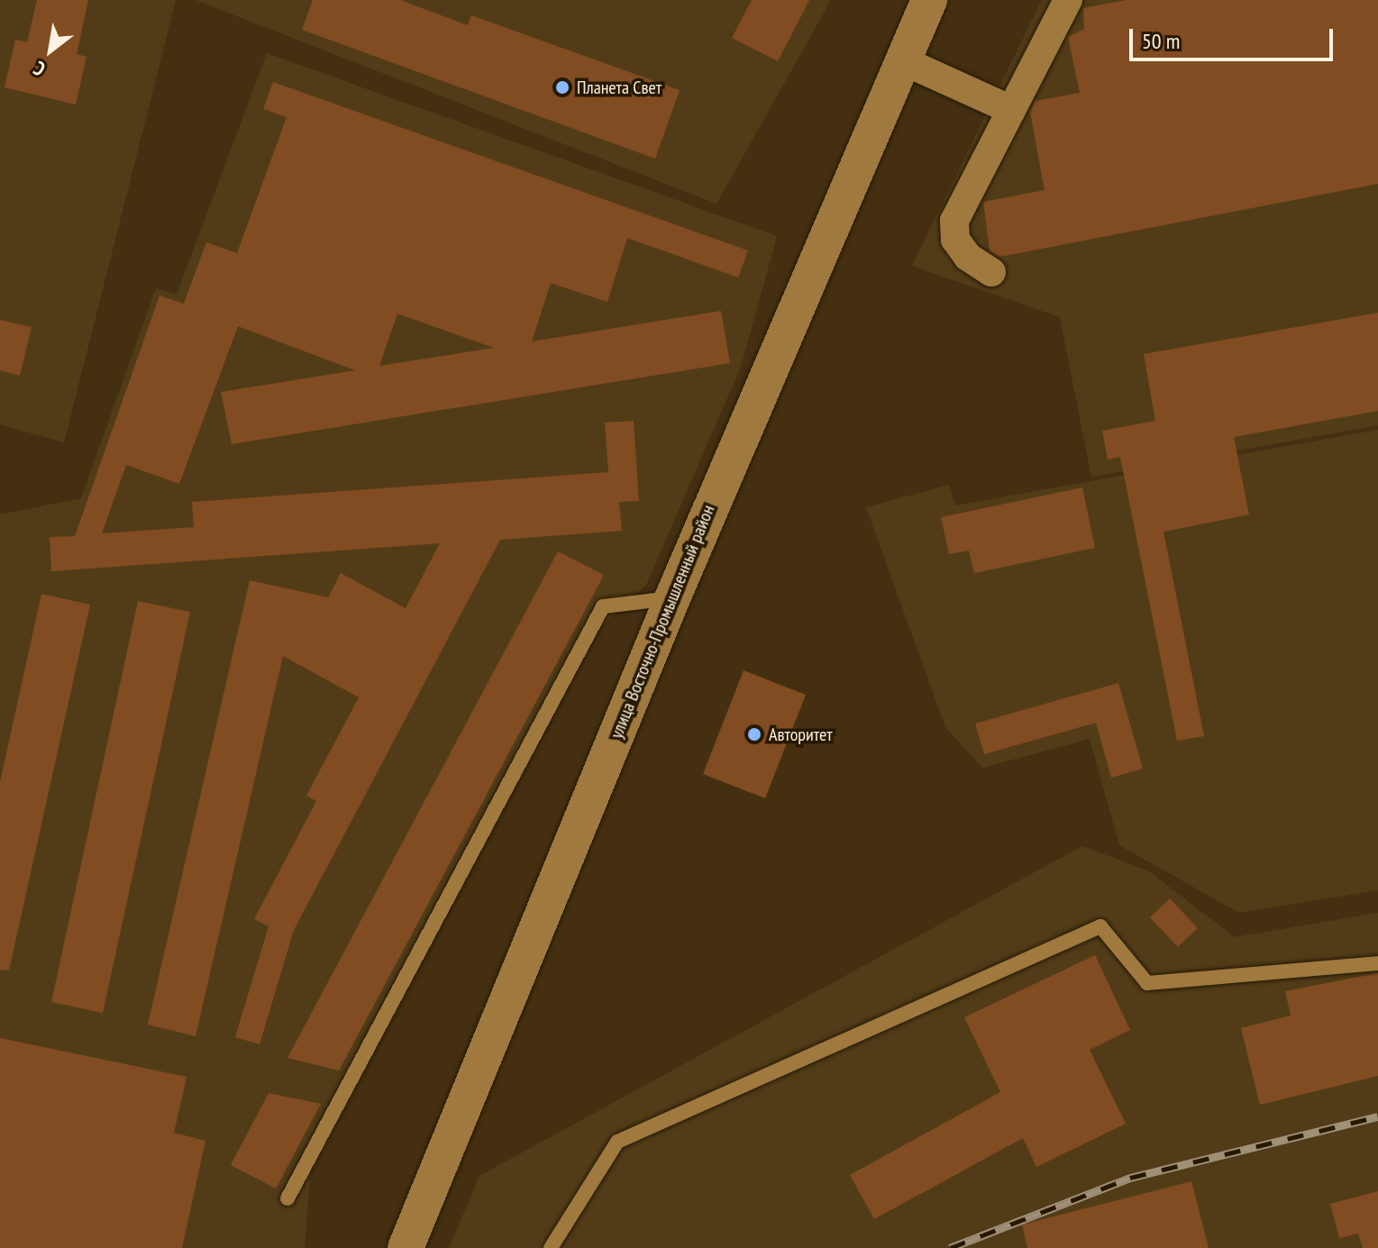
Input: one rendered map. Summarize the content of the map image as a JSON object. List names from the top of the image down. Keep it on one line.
{"streets":{"street":["улица Восточно-Промышленный район"]},"places":["Планета Свет","Авторитет"],"scale_bar":"50 m","north":"bottom left"}
